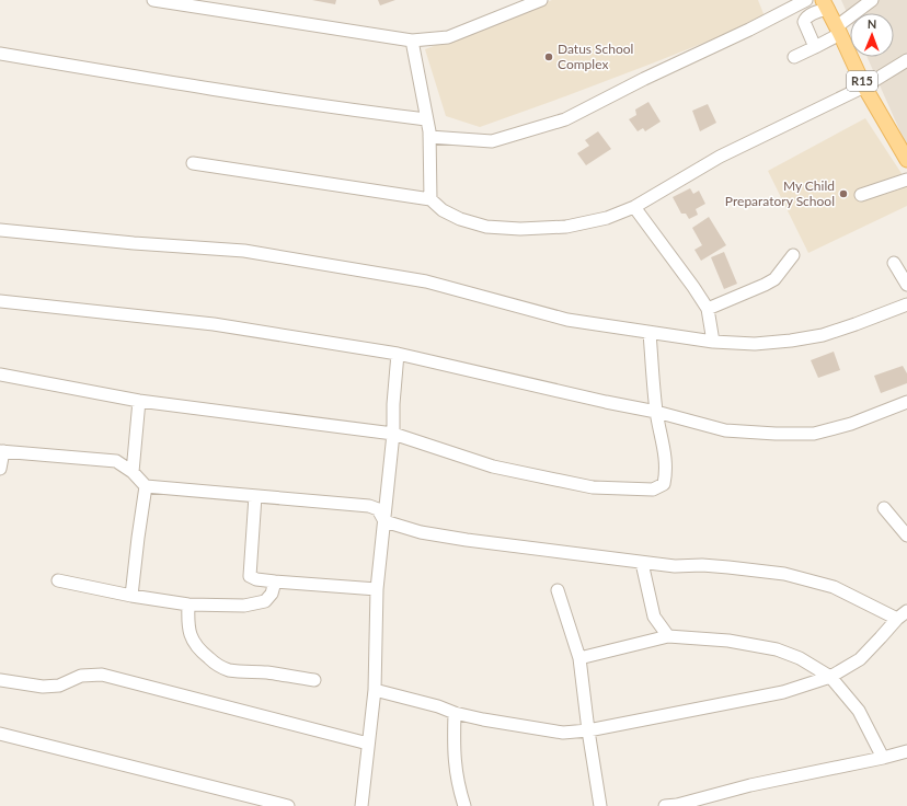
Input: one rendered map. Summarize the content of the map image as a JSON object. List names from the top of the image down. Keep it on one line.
{"streets":{"main road":["R15"]},"places":["Datus School Complex","My Child Preparatory School"],"north":"top"}
